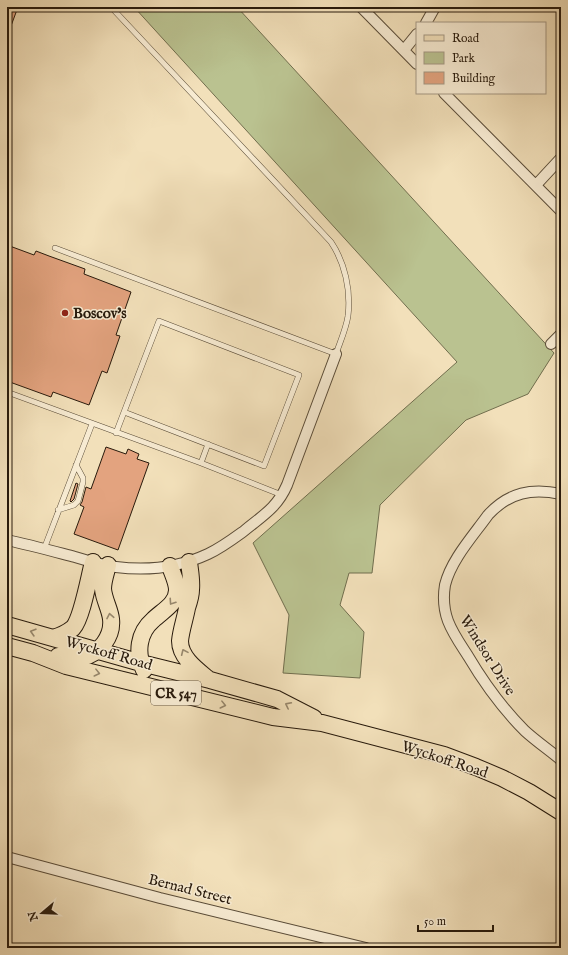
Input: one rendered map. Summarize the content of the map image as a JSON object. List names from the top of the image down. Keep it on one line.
{"streets":{"main road":["Wyckoff Road","CR 547"],"street":["Windsor Drive","Bernad Street"]},"places":["Boscov's"],"legend":["Road","Park","Building"],"scale_bar":"50 m","north":"left"}
